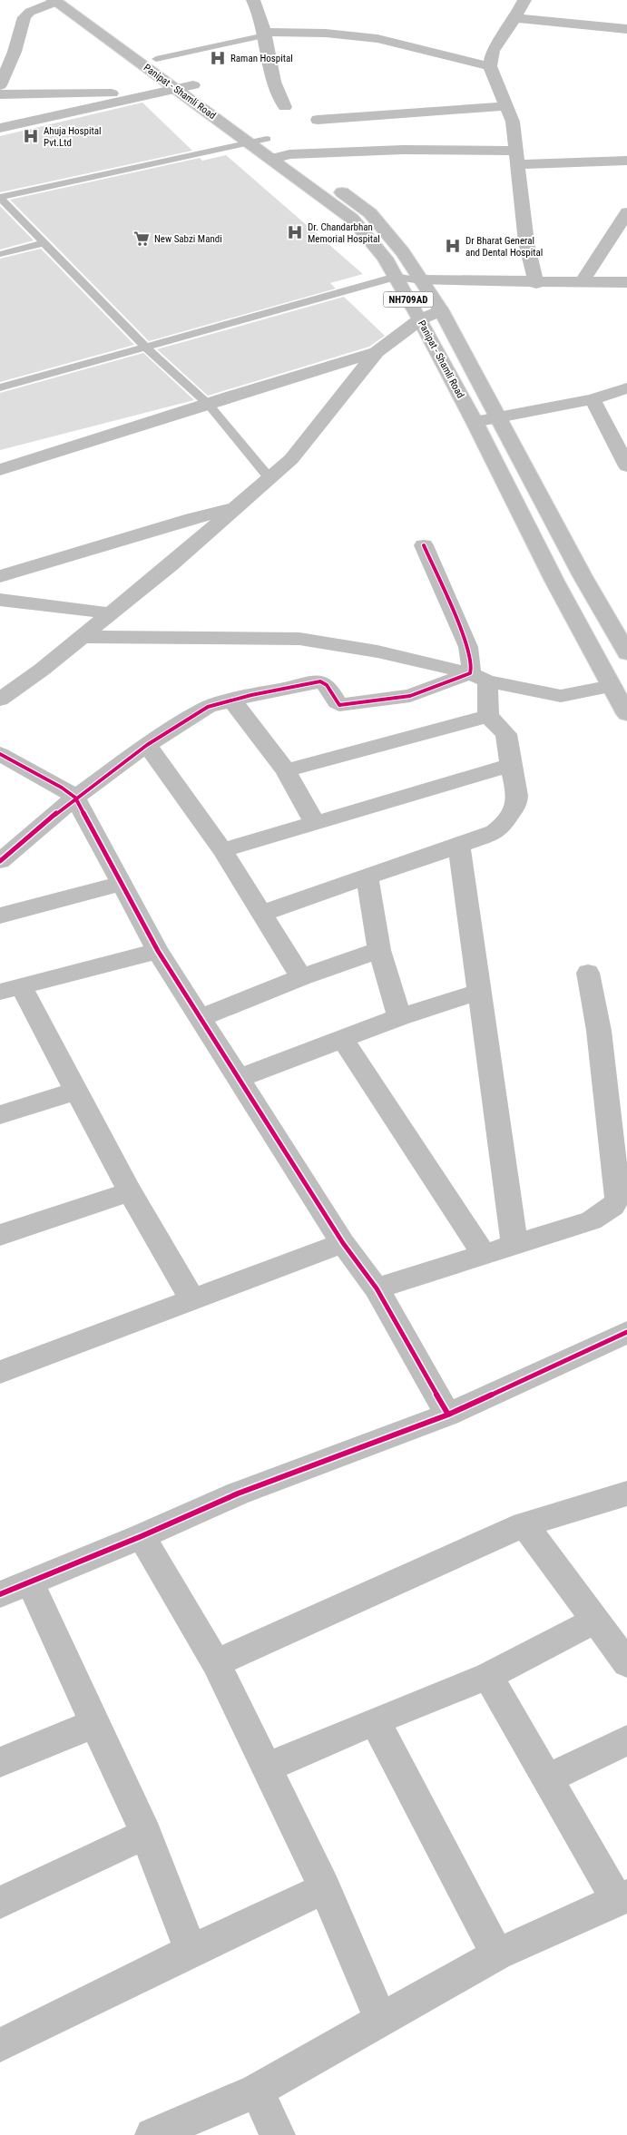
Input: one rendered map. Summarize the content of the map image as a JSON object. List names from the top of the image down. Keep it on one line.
{"streets":{"main road":["Panipat - Shamli Road","NH709AD"]},"places":{"hospital":["Raman Hospital","Ahuja Hospital Pvt.Ltd","Dr. Chandarbhan Memorial Hospital","Dr Bharat General and Dental Hospital"],"supermarket":["New Sabzi Mandi"]}}
